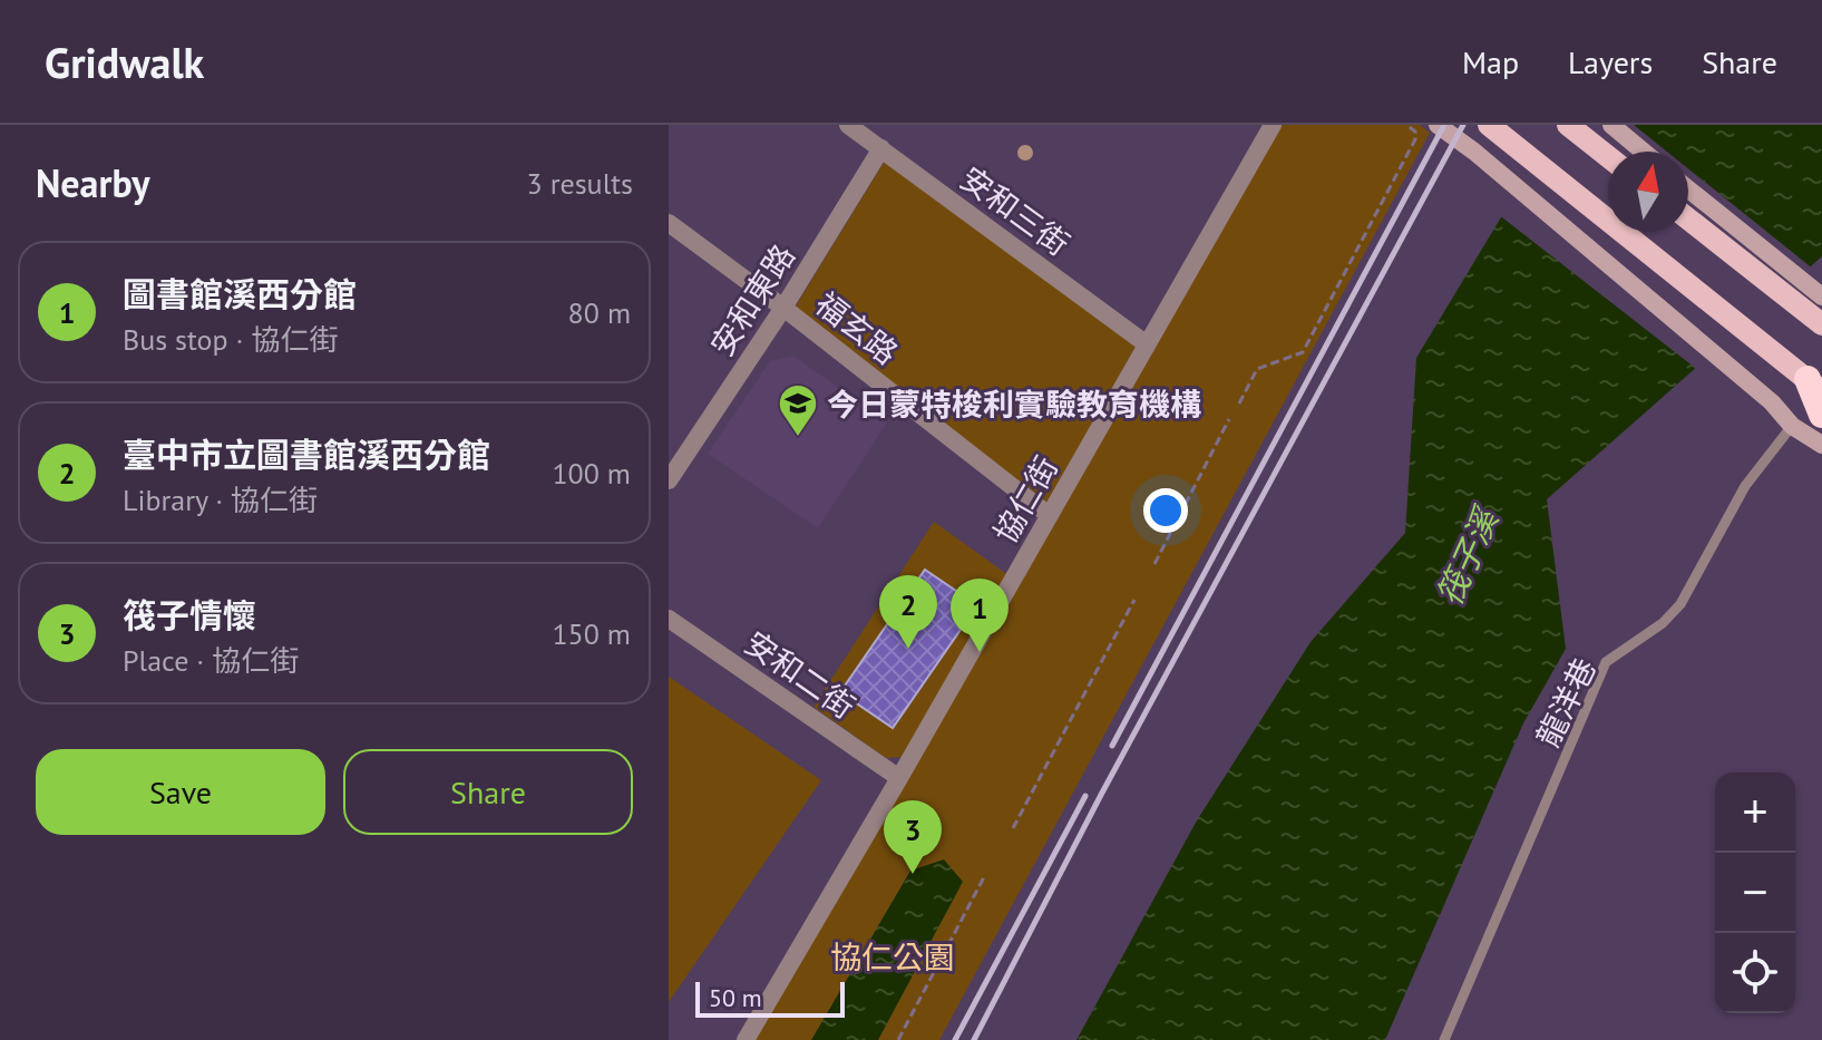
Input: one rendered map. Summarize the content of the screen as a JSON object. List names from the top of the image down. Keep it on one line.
{"streets":{"street":["安和三街","安和東路","福玄路","協仁街","安和二街"],"lane":["龍洋巷"]},"crossings":[["安和三街","安和東路"],["安和三街","協仁街"],["安和東路","福玄路"],["福玄路","協仁街"],["協仁街","安和二街"]],"water":["筏子溪"],"parks":["協仁公園"],"places":{"school or university":["今日蒙特梭利實驗教育機構"]},"scale_bar":"50 m","north":"top","page":{"header":"Gridwalk","nav":["Map","Layers","Share"],"heading":["Nearby","3 results"],"list":[{"mark":"1","name":"圖書館溪西分館","note":"Bus stop · 協仁街","value":"80 m"},{"mark":"2","name":"臺中市立圖書館溪西分館","note":"Library · 協仁街","value":"100 m"},{"mark":"3","name":"筏子情懷","note":"Place · 協仁街","value":"150 m"}],"pins":["2","1","3"],"buttons":["Save","Share"],"map_buttons":["+","−"],"scale":"50 m"}}
